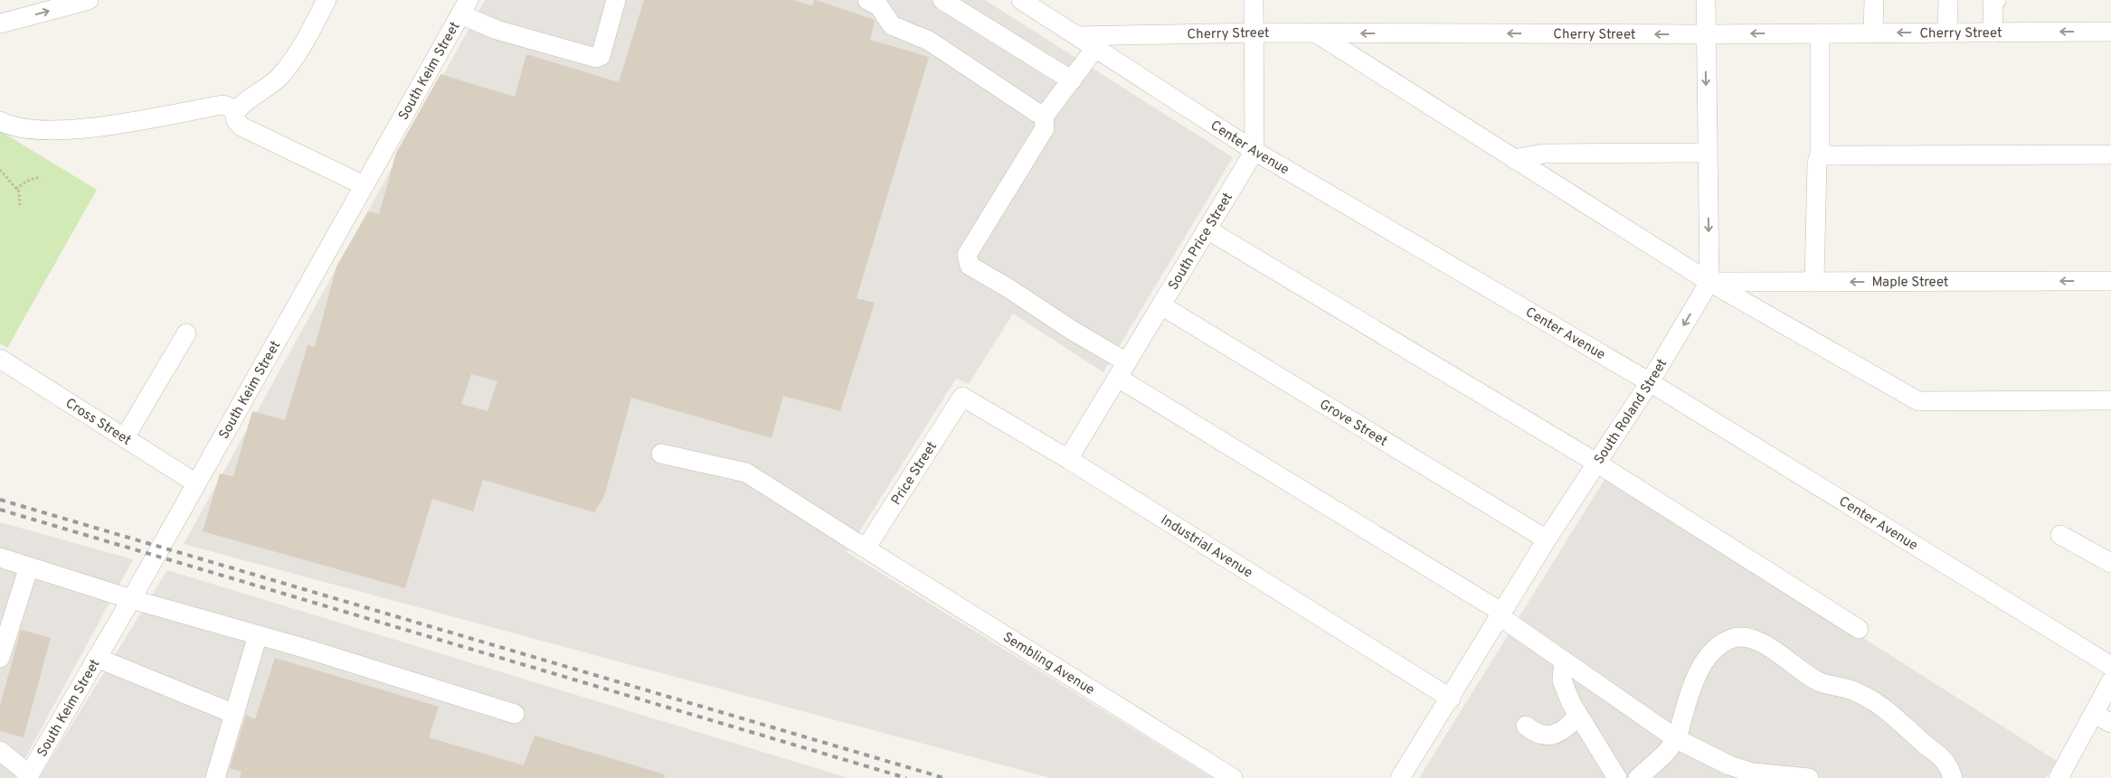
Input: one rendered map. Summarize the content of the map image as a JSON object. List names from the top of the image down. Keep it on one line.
{"streets":{"street":["Cherry Street","South Keim Street","Center Avenue","South Price Street","Maple Street","South Roland Street","Cross Street","Grove Street","Price Street","Industrial Avenue","Sembling Avenue"]},"crossings":[["Cherry Street","Center Avenue"],["South Keim Street","Cross Street"],["Center Avenue","South Price Street"],["Center Avenue","South Roland Street"],["South Price Street","Grove Street"],["South Price Street","Industrial Avenue"],["Maple Street","South Roland Street"],["South Roland Street","Grove Street"],["South Roland Street","Industrial Avenue"],["Price Street","Industrial Avenue"],["Price Street","Sembling Avenue"]]}
